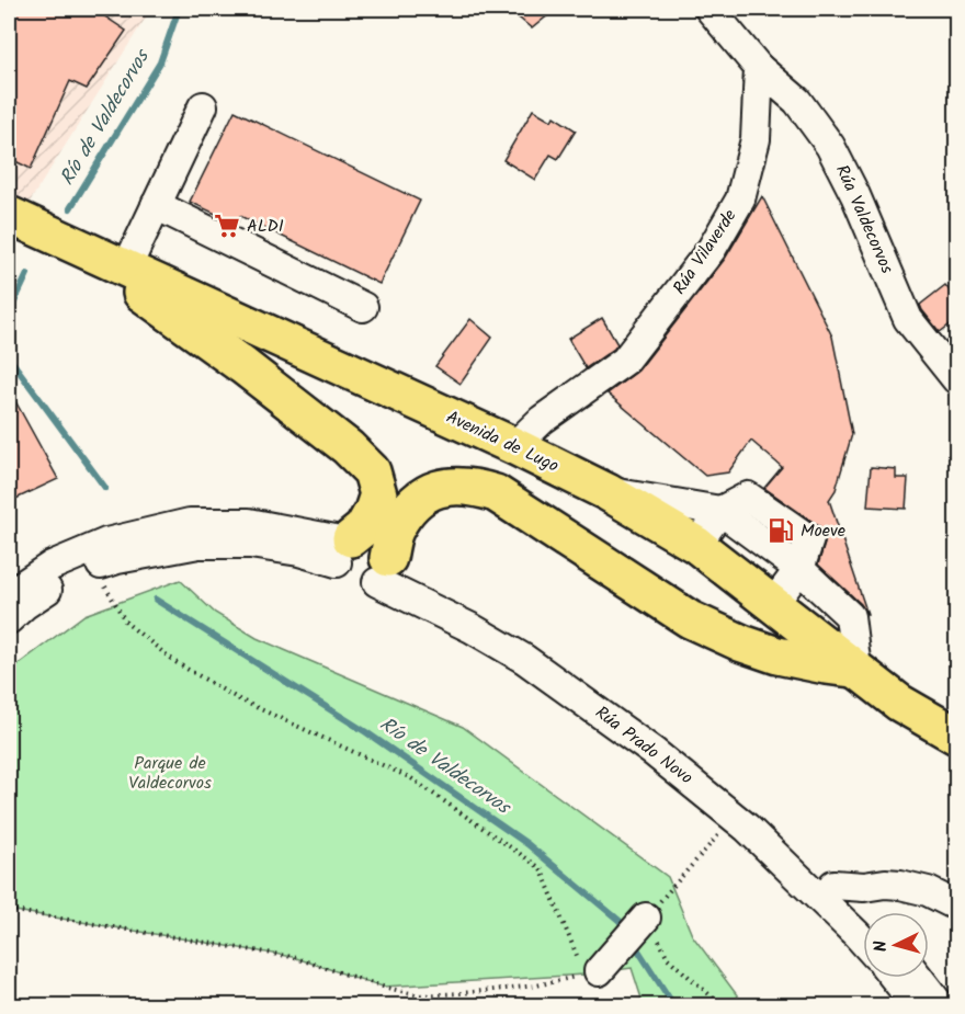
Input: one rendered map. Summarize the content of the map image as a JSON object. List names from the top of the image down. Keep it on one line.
{"streets":{"highway":["Avenida de Lugo"],"street":["Rúa Valdecorvos","Rúa Vilaverde","Rúa Prado Novo"]},"crossings":[["Rúa Valdecorvos","Rúa Vilaverde"],["Rúa Vilaverde","Avenida de Lugo"]],"water":["Río de Valdecorvos"],"parks":["Parque de Valdecorvos"],"places":{"supermarket":["ALDI"],"fuel station":["Moeve"]},"north":"left"}
